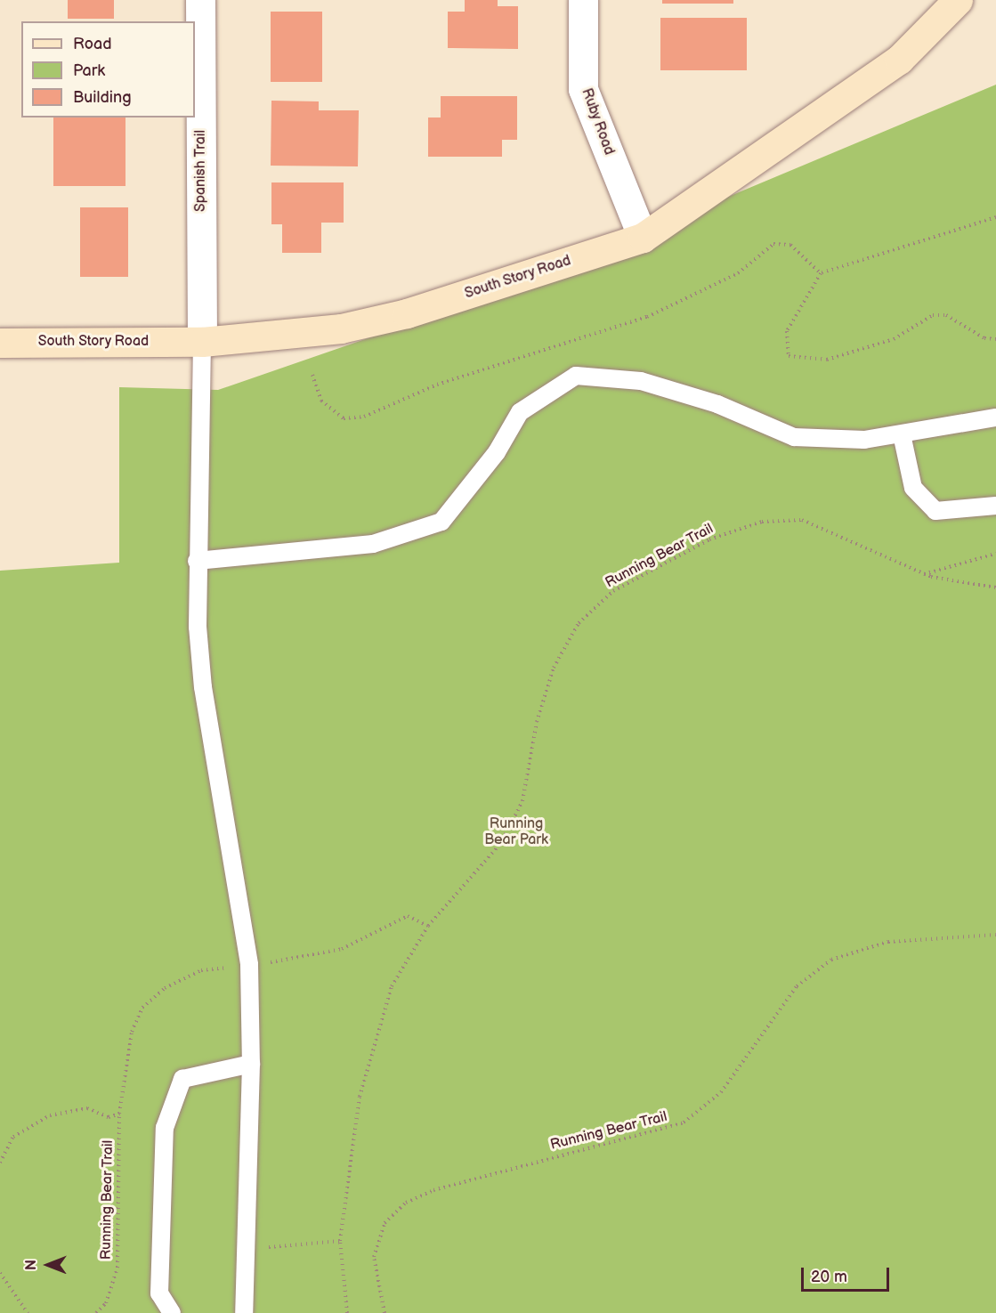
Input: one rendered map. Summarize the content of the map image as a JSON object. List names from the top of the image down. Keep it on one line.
{"streets":{"main road":["South Story Road"],"street":["Ruby Road","Spanish Trail"],"path":["Running Bear Trail"]},"crossings":[["Ruby Road","South Story Road"],["Spanish Trail","South Story Road"]],"parks":["Running Bear Park"],"legend":["Road","Park","Building"],"scale_bar":"20 m","north":"left"}
